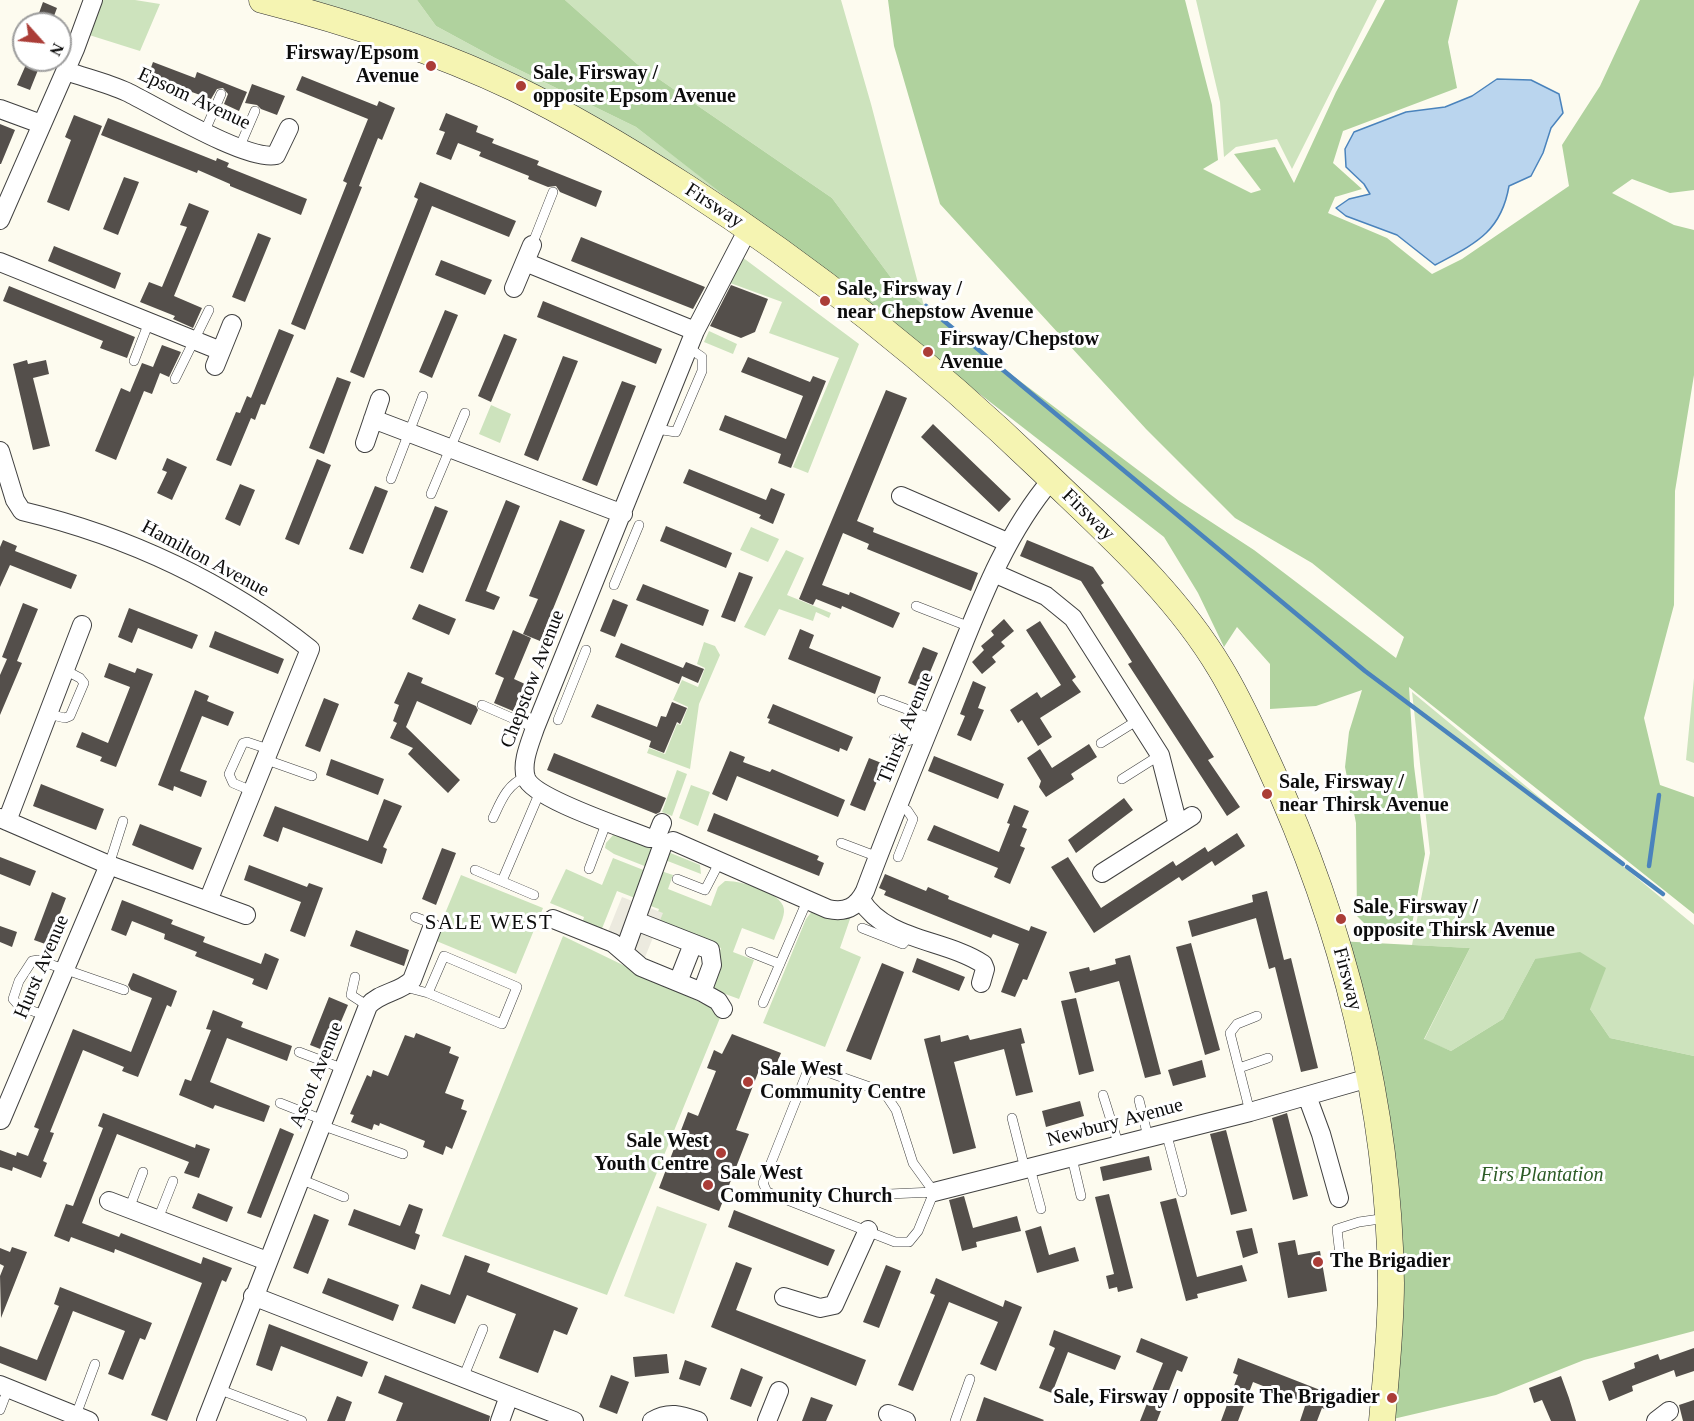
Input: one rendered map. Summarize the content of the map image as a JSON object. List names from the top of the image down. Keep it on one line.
{"streets":{"street":["Epsom Avenue","Firsway","Hamilton Avenue","Chepstow Avenue","Thirsk Avenue","Hurst Avenue","Ascot Avenue","Newbury Avenue"]},"crossings":[["Firsway","Chepstow Avenue"],["Firsway","Thirsk Avenue"],["Firsway","Newbury Avenue"]],"districts":["SALE WEST"],"parks":["Firs Plantation"],"places":["Firsway/Epsom Avenue","Sale, Firsway / opposite Epsom Avenue","Sale, Firsway / near Chepstow Avenue","Firsway/Chepstow Avenue","Sale, Firsway / near Thirsk Avenue","Sale, Firsway / opposite Thirsk Avenue","Sale West Community Centre","Sale West Youth Centre","Sale West Community Church","The Brigadier","Sale, Firsway / opposite The Brigadier"],"north":"bottom right"}
